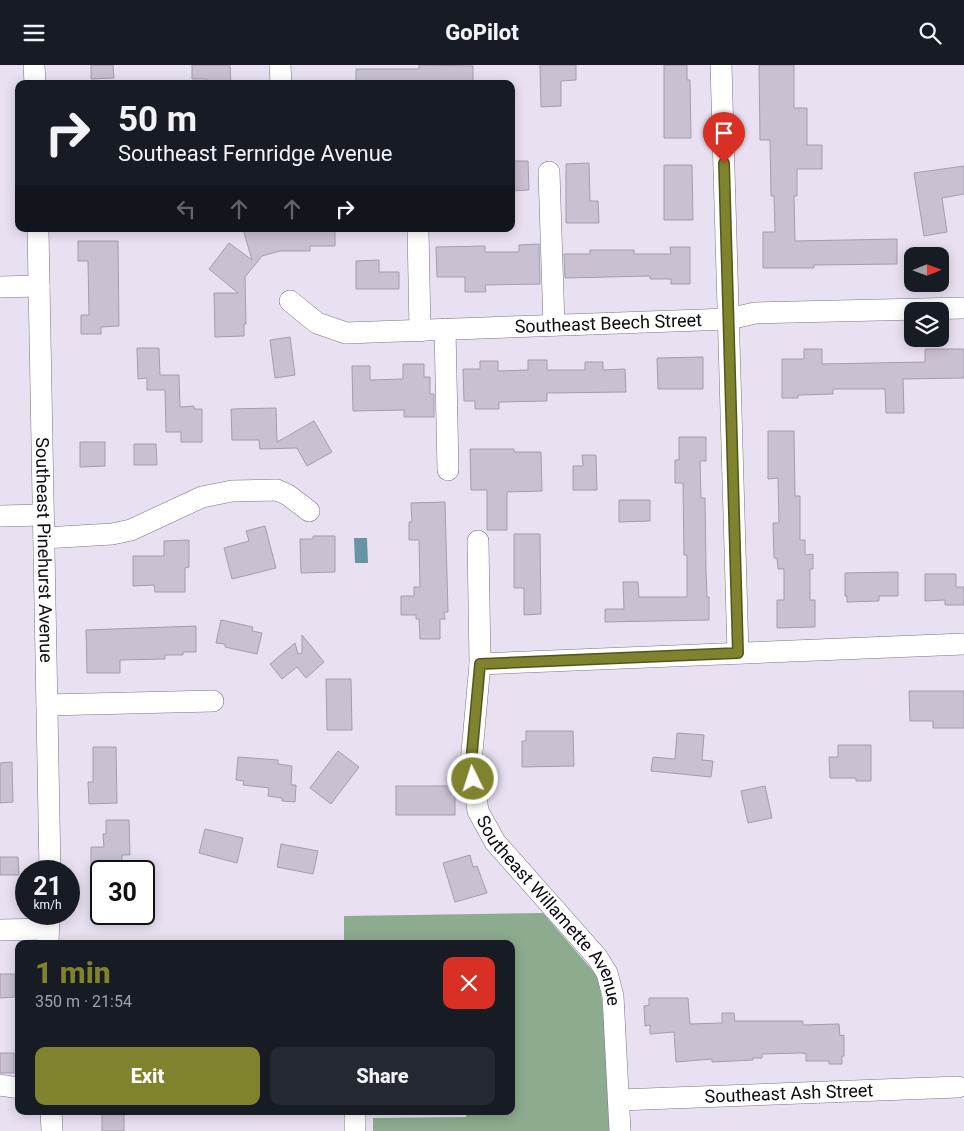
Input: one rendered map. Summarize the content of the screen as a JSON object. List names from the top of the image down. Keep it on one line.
{"streets":{"street":["Southeast Beech Street","Southeast Pinehurst Avenue","Southeast Willamette Avenue","Southeast Ash Street"]},"crossings":[["Southeast Willamette Avenue","Southeast Ash Street"]],"north":"right","page":{"header":"GoPilot","turn":["50 m","Southeast Fernridge Avenue"],"speed":"21 km/h","limit":"30","heading":["1 min","350 m · 21:54"],"buttons":["Exit","Share"]}}
